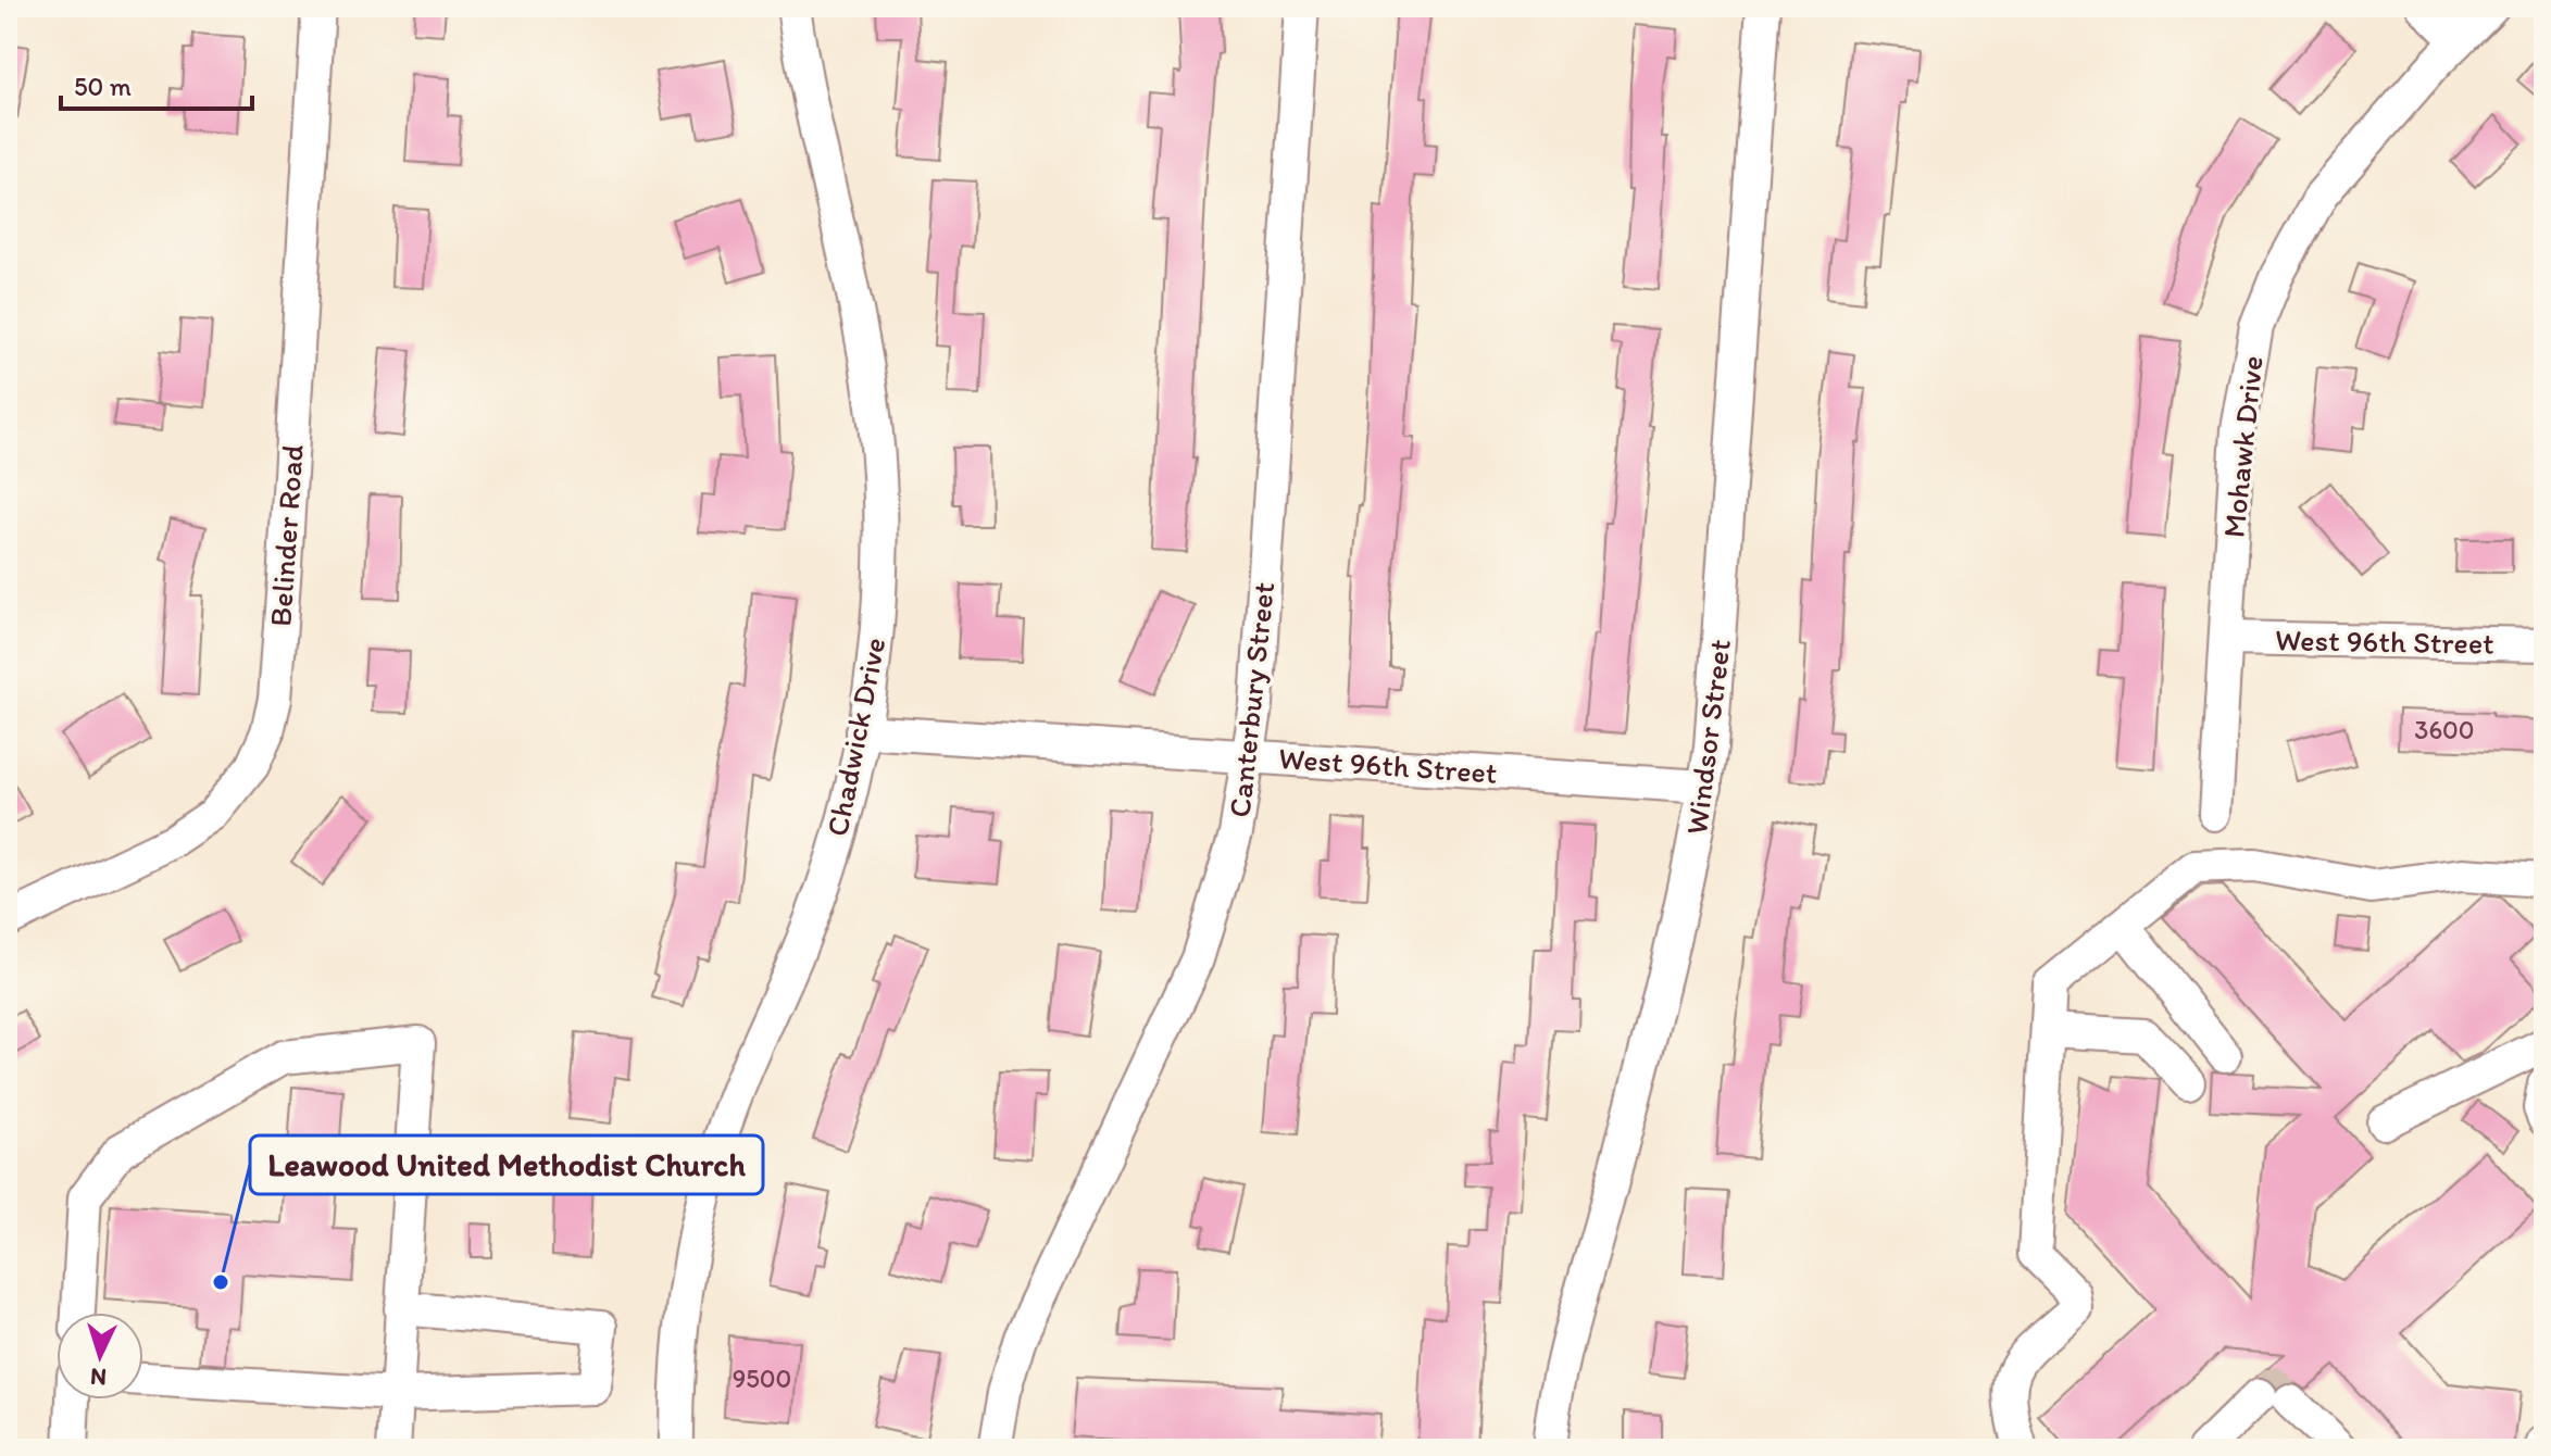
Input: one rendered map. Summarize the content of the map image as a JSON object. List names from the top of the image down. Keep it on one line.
{"streets":{"street":["Mohawk Drive","Belinder Road","West 96th Street","Canterbury Street","Chadwick Drive","Windsor Street"]},"crossings":[["Mohawk Drive","West 96th Street"],["West 96th Street","Canterbury Street"],["West 96th Street","Chadwick Drive"],["West 96th Street","Windsor Street"]],"places":["Leawood United Methodist Church"],"house_numbers":["3600","9500"],"scale_bar":"50 m","north":"bottom"}
